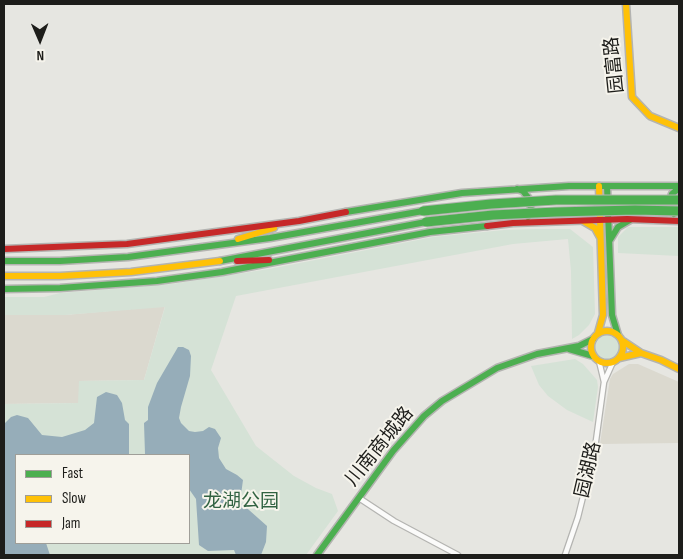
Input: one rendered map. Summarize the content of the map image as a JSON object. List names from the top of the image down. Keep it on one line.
{"streets":{"main road":["园富路","川南商城路"],"street":["园湖路"]},"parks":["龙湖公园"],"legend":["Fast","Slow","Jam"],"north":"bottom"}
